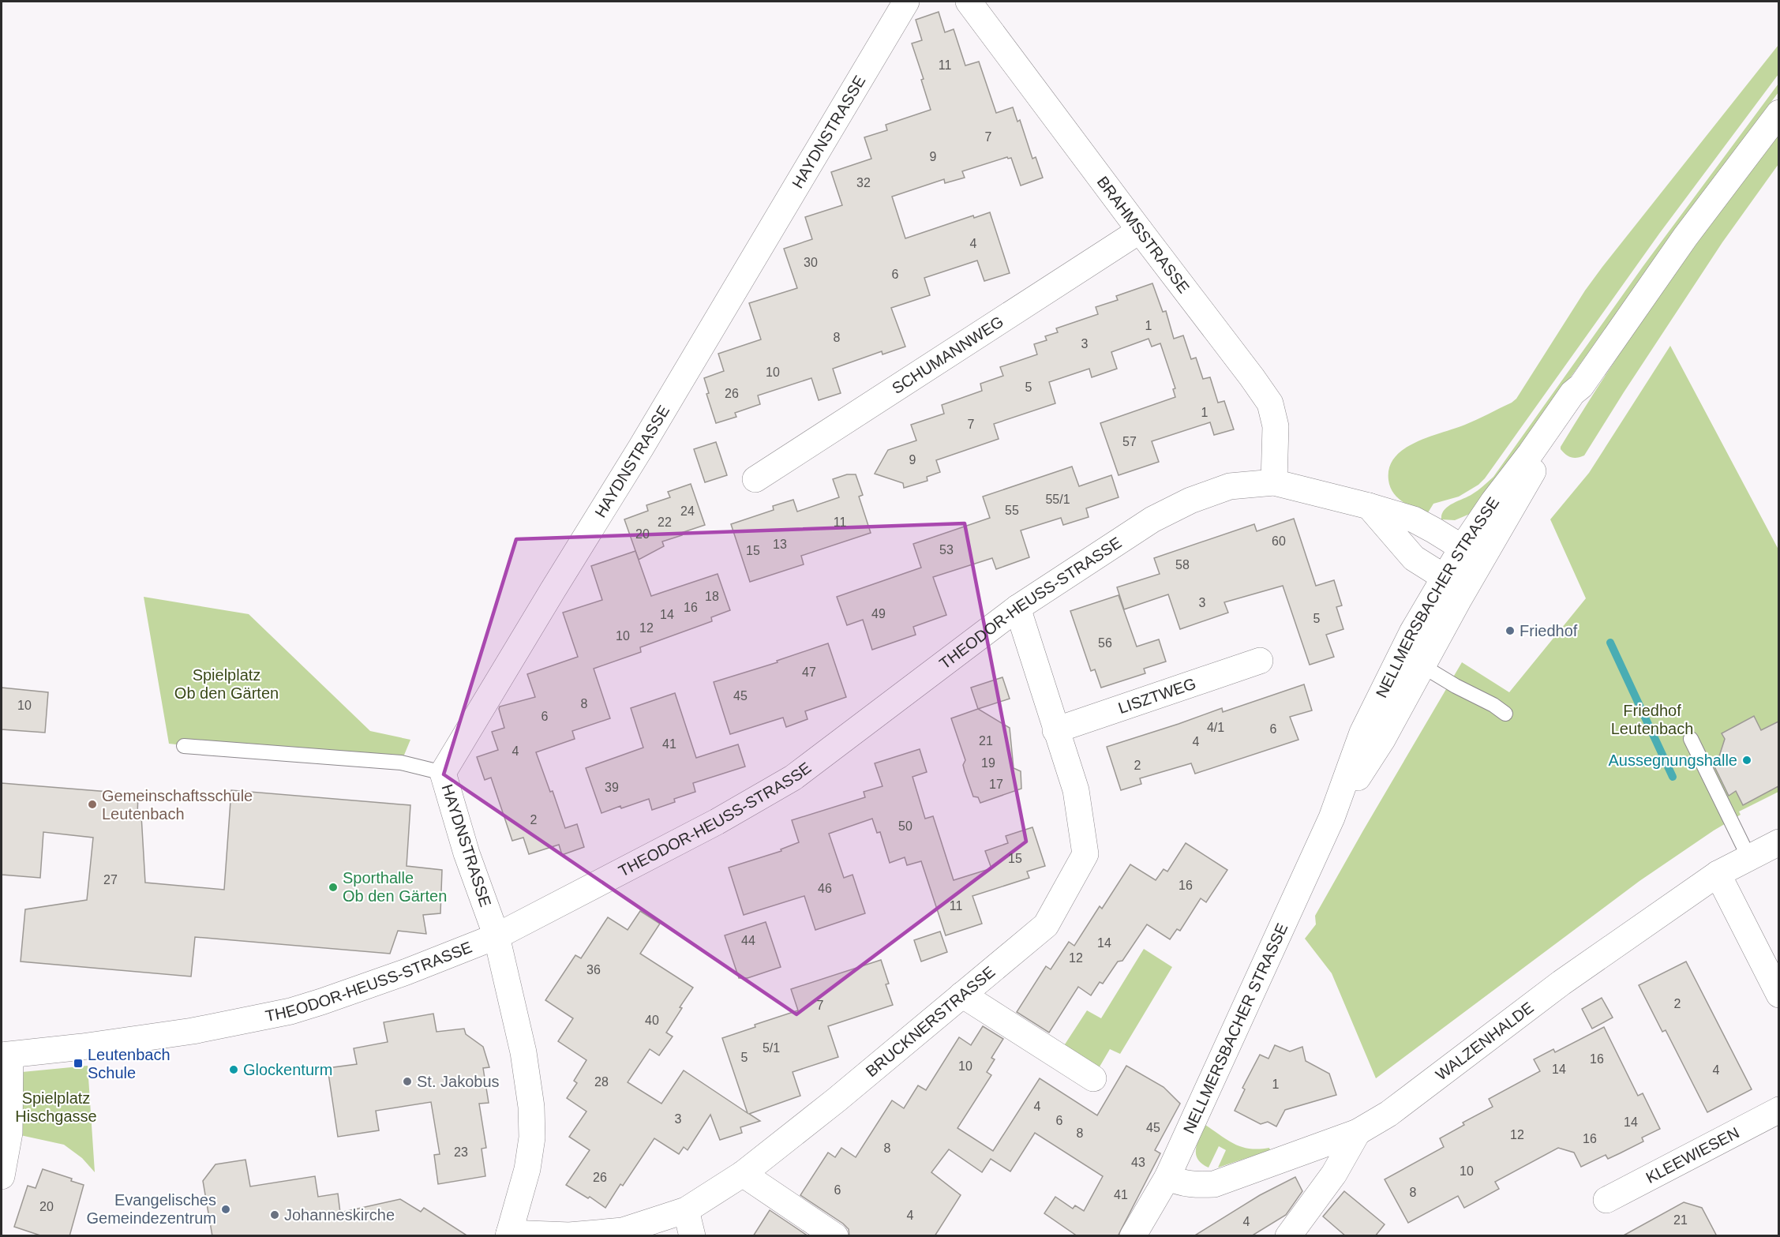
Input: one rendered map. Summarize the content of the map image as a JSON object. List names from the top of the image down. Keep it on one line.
{"streets":{"street":["HAYDNSTRASSE","BRAHMSSTRASSE","SCHUMANNWEG","NELLMERSBACHER STRASSE","THEODOR-HEUSS-STRASSE","LISZTWEG","BRUCKNERSTRASSE","WALZENHALDE","KLEEWIESEN"]},"crossings":[["HAYDNSTRASSE","THEODOR-HEUSS-STRASSE"],["HAYDNSTRASSE","BRUCKNERSTRASSE"],["BRAHMSSTRASSE","SCHUMANNWEG"],["BRAHMSSTRASSE","THEODOR-HEUSS-STRASSE"],["NELLMERSBACHER STRASSE","THEODOR-HEUSS-STRASSE"],["NELLMERSBACHER STRASSE","WALZENHALDE"],["THEODOR-HEUSS-STRASSE","BRUCKNERSTRASSE"],["LISZTWEG","BRUCKNERSTRASSE"]],"parks":["Spielplatz Ob den Gärten","Friedhof Leutenbach","Spielplatz Hischgasse"],"places":{"other":["Friedhof","Aussegnungshalle","Gemeinschaftsschule Leutenbach","Sporthalle Ob den Gärten","Glockenturm","St. Jakobus","Evangelisches Gemeindezentrum","Johanneskirche"],"transit":["Leutenbach Schule"]},"house_numbers":["11","7","9","32","4","30","6","1","8","3","10","5","26","1","7","57","9","55/1","55","24","22","11","20","60","13","53","15","58","18","3","16","49","14","5","12","10","56","47","45","8","10","6","4/1","6","21","4","41","4","19","2","17","39","2","50","15","27","16","46","11","44","14","12","36","2","7","40","5/1","5","16","10","14","4","28","1","4","3","6","14","45","8","12","16","8","23","43","10","26","6","8","41","20","4","21","4"]}
